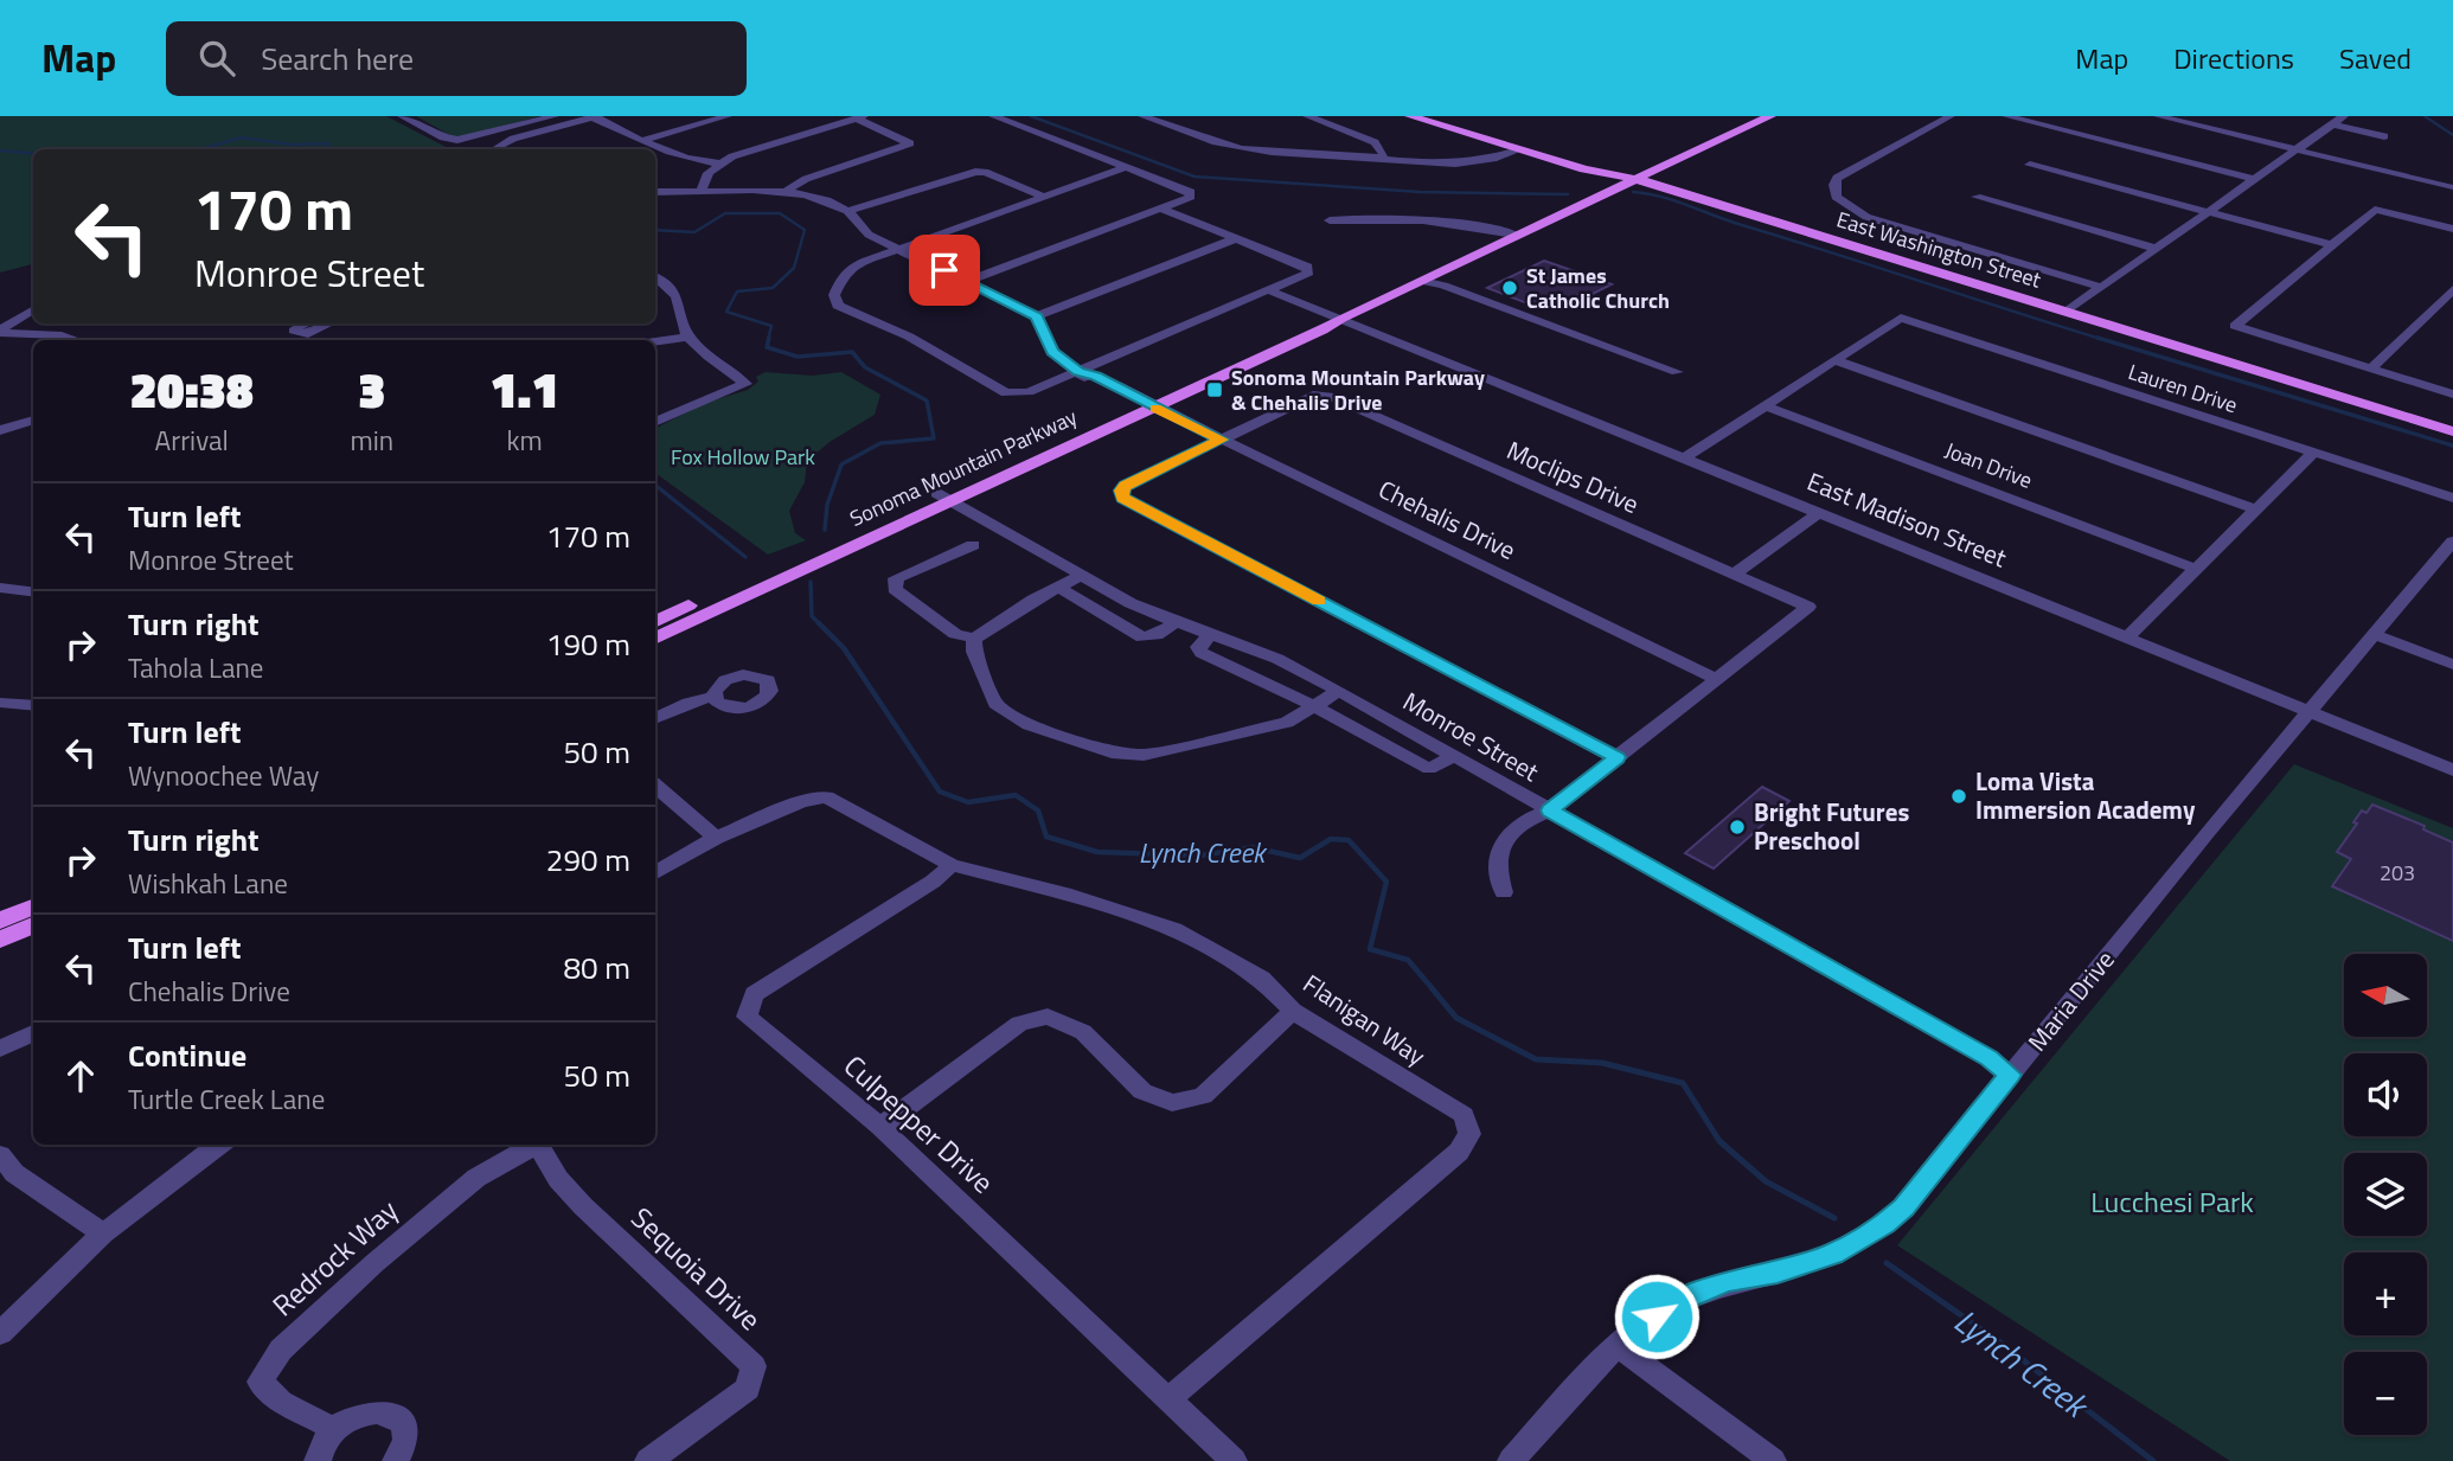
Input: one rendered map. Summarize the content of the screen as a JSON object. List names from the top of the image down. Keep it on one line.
{"streets":{"main road":["East Washington Street","Sonoma Mountain Parkway"],"street":["Lauren Drive","Joan Drive","Moclips Drive","Chehalis Drive","East Madison Street","Monroe Street","Maria Drive","Flanigan Way","Culpepper Drive","Redrock Way","Sequoia Drive"]},"crossings":[["East Washington Street","Sonoma Mountain Parkway"],["Sonoma Mountain Parkway","Chehalis Drive"],["Sonoma Mountain Parkway","East Madison Street"],["Sonoma Mountain Parkway","Monroe Street"],["Moclips Drive","Chehalis Drive"],["East Madison Street","Maria Drive"],["Monroe Street","Maria Drive"],["Flanigan Way","Culpepper Drive"]],"water":["Lynch Creek"],"parks":["Fox Hollow Park","Lucchesi Park"],"places":{"other":["St James Catholic Church","Loma Vista Immersion Academy","Bright Futures Preschool"],"transit":["Sonoma Mountain Parkway & Chehalis Drive"]},"house_numbers":["203"],"north":"left","page":{"header":"Map","search":"Search here","nav":["Map","Directions","Saved"],"turn":["170 m","Monroe Street"],"eta":["20:38","Arrival","3","min","1.1","km"],"list":[{"name":"Turn left","note":"Monroe Street","value":"170 m"},{"name":"Turn right","note":"Tahola Lane","value":"190 m"},{"name":"Turn left","note":"Wynoochee Way","value":"50 m"},{"name":"Turn right","note":"Wishkah Lane","value":"290 m"},{"name":"Turn left","note":"Chehalis Drive","value":"80 m"},{"name":"Continue","note":"Turtle Creek Lane","value":"50 m"}],"map_buttons":["+","−"]}}
